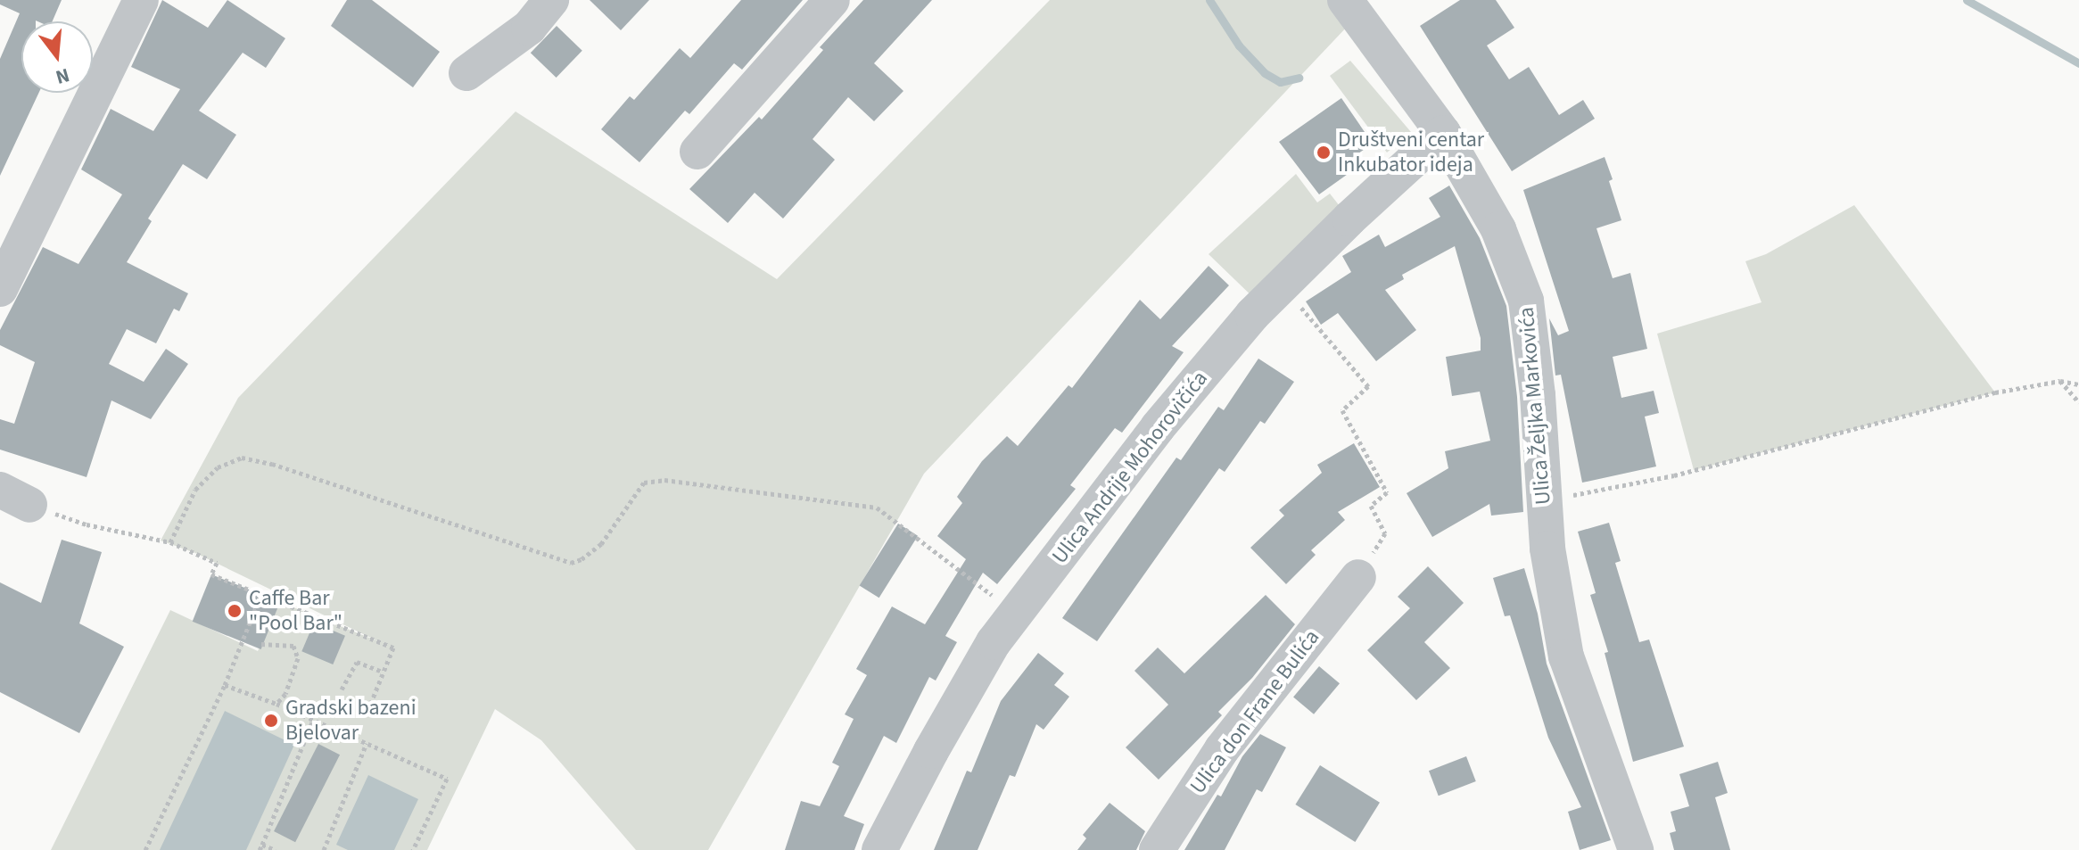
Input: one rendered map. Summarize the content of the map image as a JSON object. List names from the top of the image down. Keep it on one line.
{"streets":{"street":["Ulica Željka Markovića","Ulica Andrije Mohorovičića","Ulica don Frane Bulića"]},"crossings":[["Ulica Željka Markovića","Ulica Andrije Mohorovičića"]],"places":["Društveni centar Inkubator ideja","Caffe Bar \"Pool Bar\"","Gradski bazeni Bjelovar"],"north":"bottom"}
